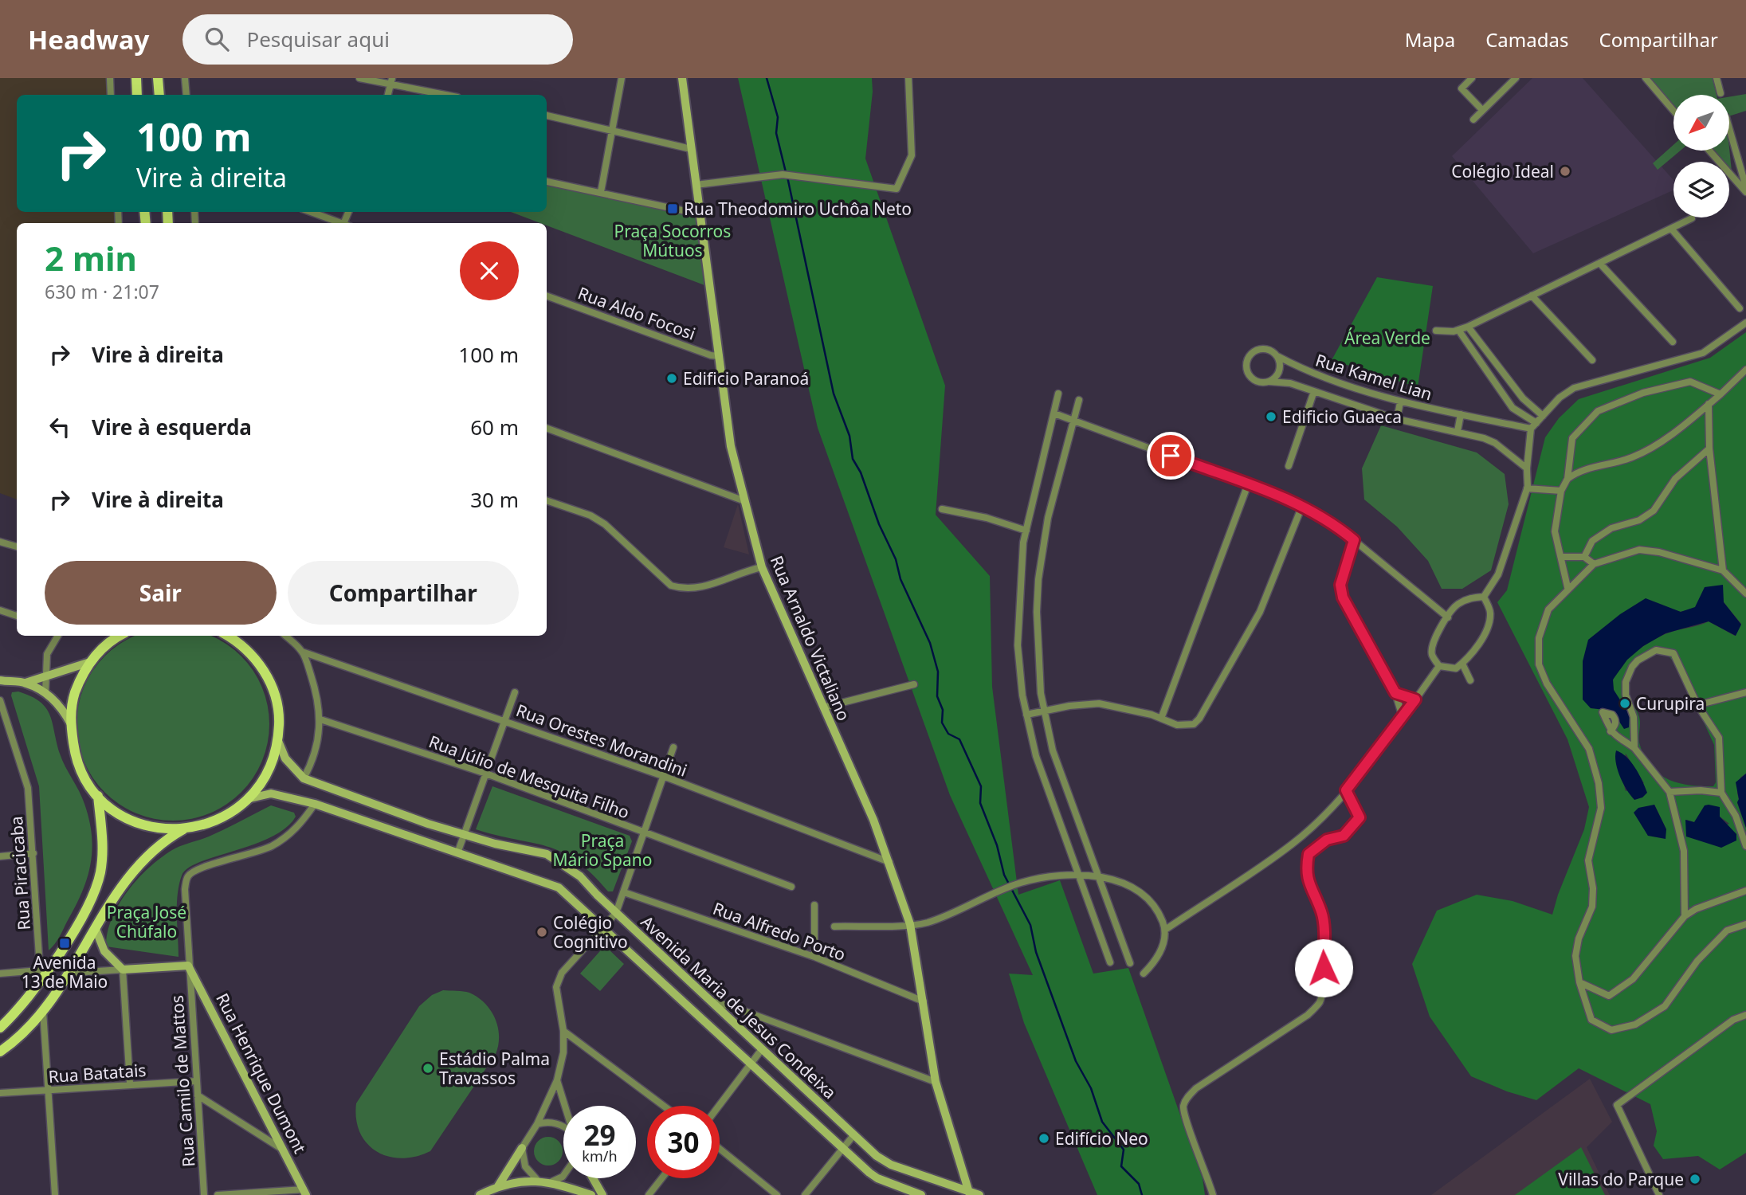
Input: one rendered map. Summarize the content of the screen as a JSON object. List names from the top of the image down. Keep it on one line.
{"streets":{"street":["Rua Aldo Focosi","Rua Kamel Lian","Rua Arnaldo Victaliano","Rua Orestes Morandini","Rua Júlio de Mesquita Filho","Rua Piracicaba","Rua Alfredo Porto","Avenida Maria de Jesus Condeixa","Rua Batatais","Rua Henrique Dumont","Rua Camilo de Mattos"]},"crossings":[["Rua Aldo Focosi","Rua Arnaldo Victaliano"],["Rua Arnaldo Victaliano","Rua Orestes Morandini"],["Rua Arnaldo Victaliano","Rua Alfredo Porto"],["Rua Arnaldo Victaliano","Avenida Maria de Jesus Condeixa"],["Avenida Maria de Jesus Condeixa","Rua Camilo de Mattos"],["Rua Batatais","Rua Camilo de Mattos"],["Rua Henrique Dumont","Rua Camilo de Mattos"]],"parks":["Praça Socorros Mútuos","Área Verde","Praça Mário Spano","Praça José Chúfalo"],"places":{"other":["Colégio Ideal","Edificio Paranoá","Edificio Guaeca","Curupira","Colégio Cognitivo","Estádio Palma Travassos","Edifício Neo","Villas do Parque"],"transit":["Rua Theodomiro Uchôa Neto","Avenida 13 de Maio"]},"north":"bottom left","page":{"header":"Headway","search":"Pesquisar aqui","nav":["Mapa","Camadas","Compartilhar"],"turn":["100 m","Vire à direita"],"heading":["2 min","630 m · 21:07"],"list":[{"name":"Vire à direita","value":"100 m"},{"name":"Vire à esquerda","value":"60 m"},{"name":"Vire à direita","value":"30 m"}],"buttons":["Sair","Compartilhar"],"speed":"29 km/h","limit":"30"}}
